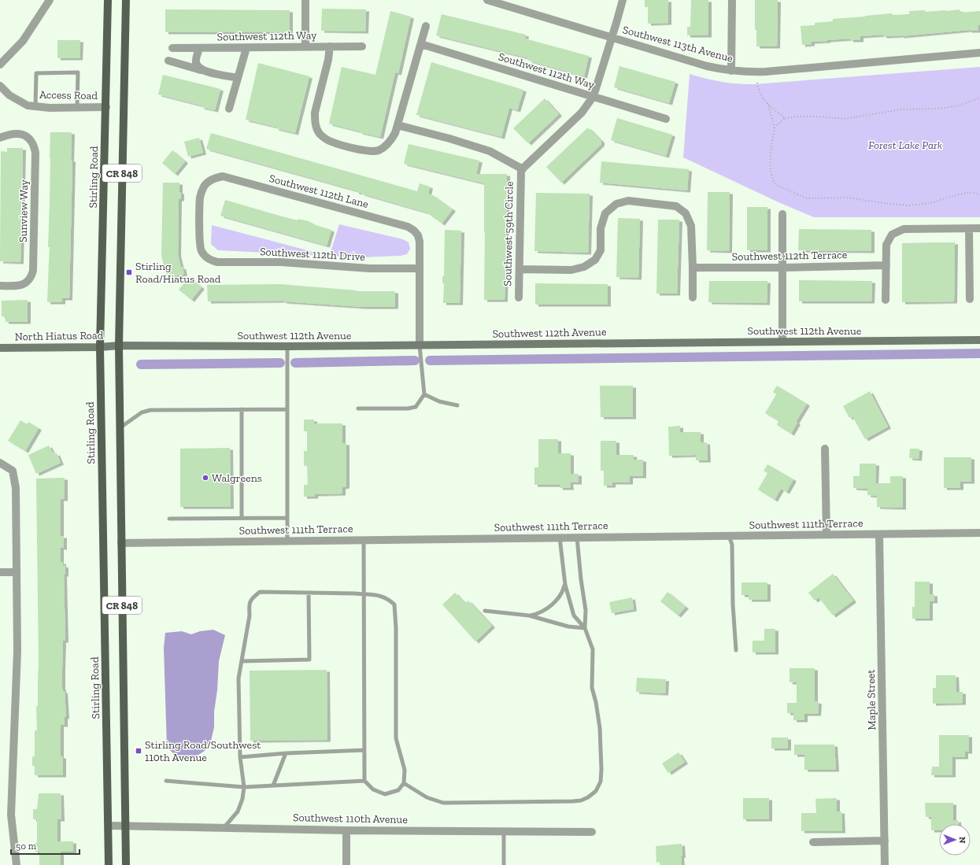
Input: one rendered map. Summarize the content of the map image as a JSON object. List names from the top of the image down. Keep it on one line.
{"streets":{"main road":["CR 848","Stirling Road"],"street":["Southwest 112th Way","Southwest 113th Avenue","Access Road","Southwest 112th Lane","Sunview Way","Southwest 59th Circle","Southwest 112th Drive","Southwest 112th Terrace","Southwest 112th Avenue","North Hiatus Road","Southwest 111th Terrace","Maple Street","Southwest 110th Avenue"]},"crossings":[["Access Road","Stirling Road"],["CR 848","Southwest 112th Avenue"],["CR 848","North Hiatus Road"],["CR 848","Southwest 111th Terrace"],["CR 848","Southwest 110th Avenue"],["Stirling Road","North Hiatus Road"],["Stirling Road","Southwest 110th Avenue"],["Southwest 112th Lane","Southwest 112th Drive"],["Southwest 112th Avenue","North Hiatus Road"],["Southwest 111th Terrace","Maple Street"]],"parks":["Forest Lake Park"],"places":{"transit":["Stirling Road/Hiatus Road","Stirling Road/Southwest 110th Avenue"],"other":["Walgreens"]},"scale_bar":"50 m","north":"right"}
